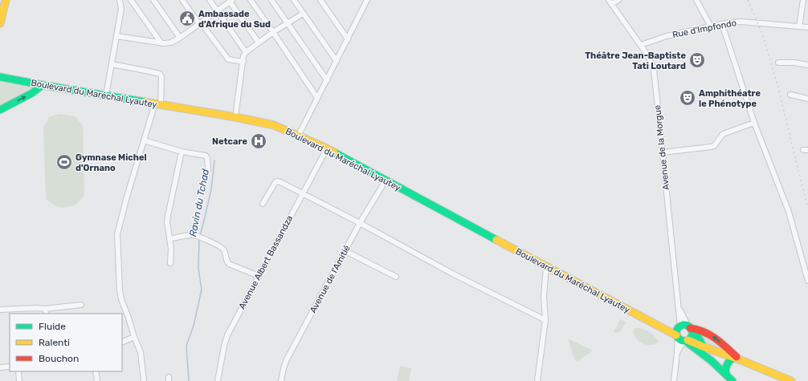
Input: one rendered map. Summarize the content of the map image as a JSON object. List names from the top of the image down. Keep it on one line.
{"streets":{"main road":["Boulevard du Maréchal Lyautey"],"street":["Rue d'Impfondo","Avenue de la Morgue","Avenue Albert Bassandza","Avenue de l'Amitié"]},"crossings":[["Rue d'Impfondo","Avenue de la Morgue"],["Boulevard du Maréchal Lyautey","Avenue de la Morgue"],["Boulevard du Maréchal Lyautey","Avenue Albert Bassandza"],["Boulevard du Maréchal Lyautey","Avenue de l'Amitié"]],"water":["Ravin du Tchad"],"places":{"public building":["Ambassade d'Afrique du Sud"],"theatre":["Théâtre Jean-Baptiste Tati Loutard","Amphithéatre le Phénotype"],"hospital":["Netcare"],"sports":["Gymnase Michel d'Ornano"]},"legend":["Fluide","Ralenti","Bouchon"]}
